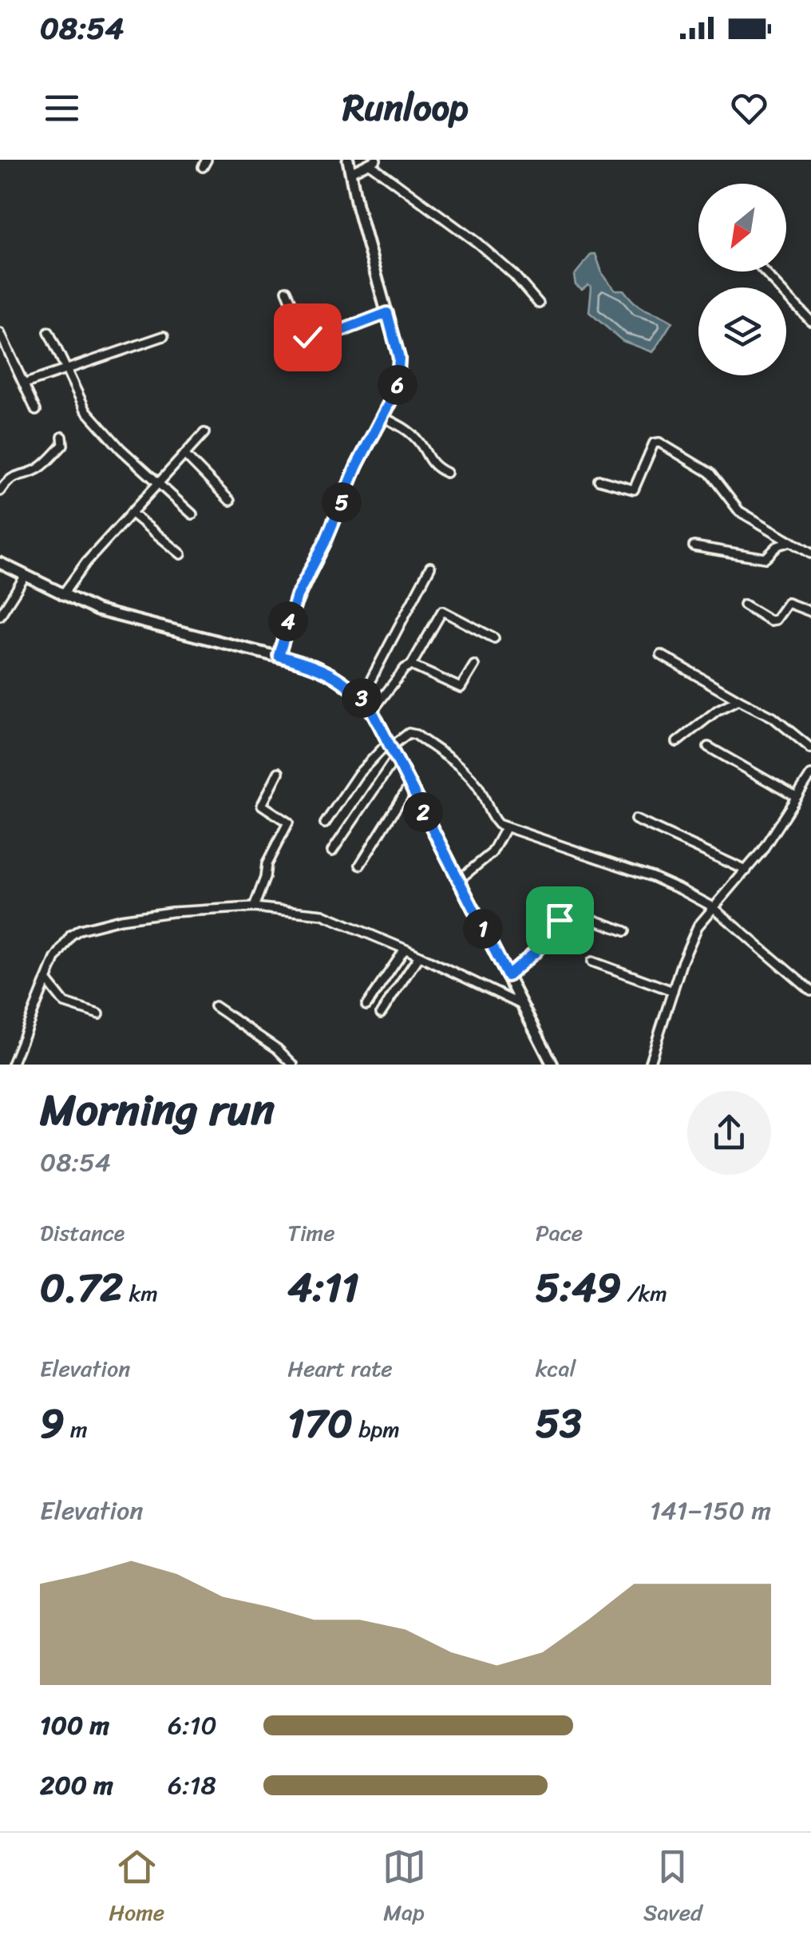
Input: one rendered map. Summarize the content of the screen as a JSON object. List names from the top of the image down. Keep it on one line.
{"north":"bottom left","page":{"status":"08:54","header":"Runloop","pins":["6","5","4","3","2","1"],"heading":["Morning run","08:54"],"stats":[["Distance","0.72 km"],["Time","4:11"],["Pace","5:49 /km"],["Elevation","9 m"],["Heart rate","170 bpm"],["kcal","53"]],"chart":["Elevation","141–150 m"],"list":[{"name":"100 m","note":"6:10"},{"name":"200 m","note":"6:18"}],"tabs":["Home","Map","Saved"]}}
